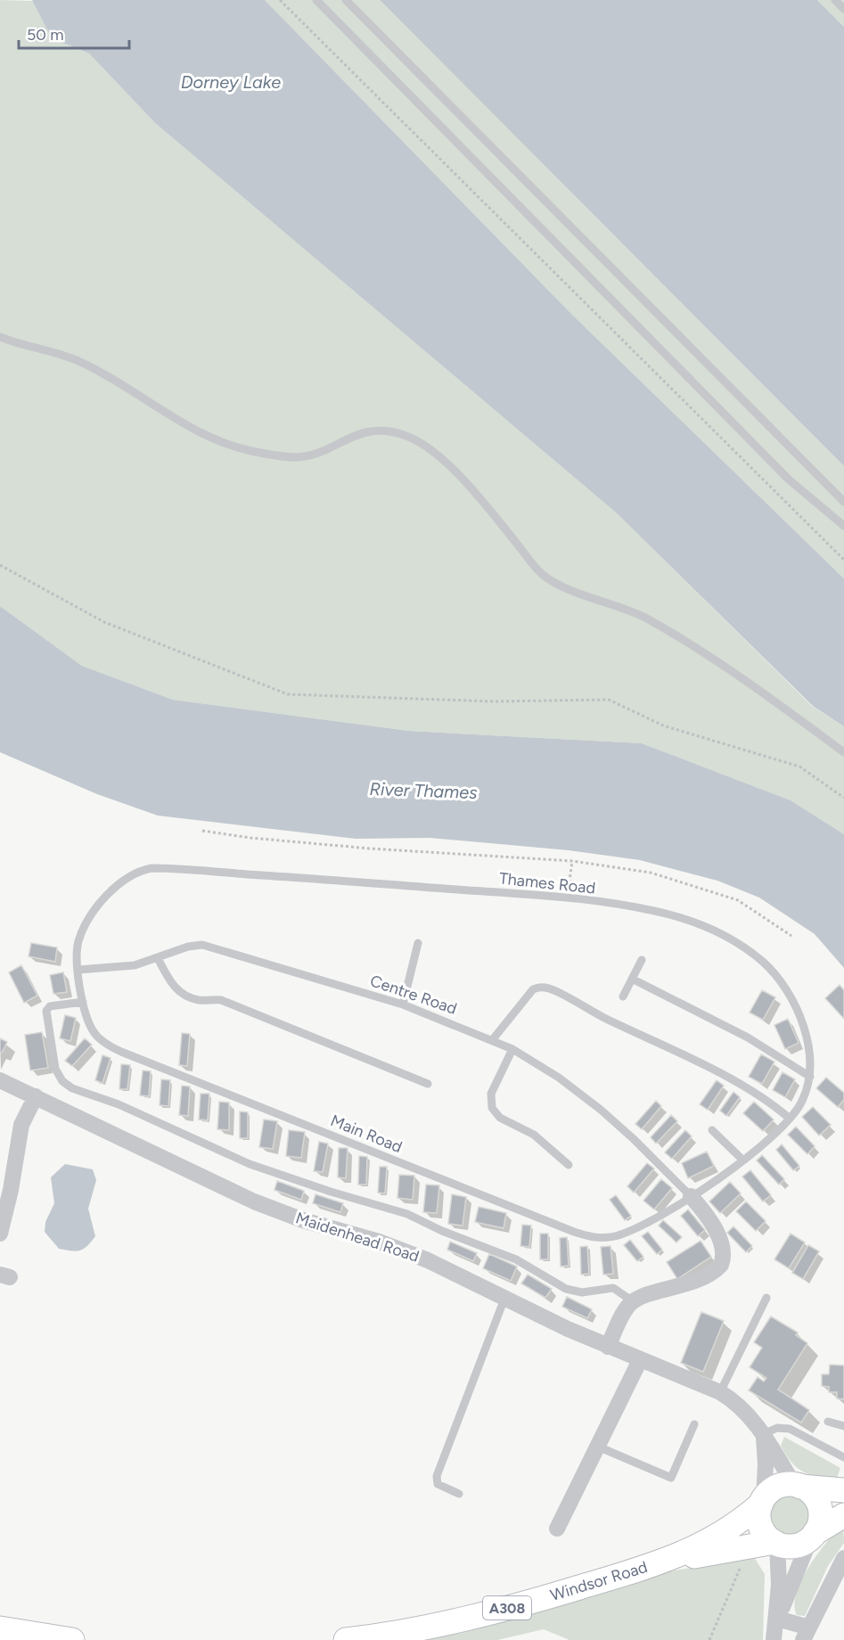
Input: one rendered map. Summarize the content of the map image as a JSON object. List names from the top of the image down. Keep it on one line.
{"streets":{"main road":["Windsor Road","A308"],"street":["Maidenhead Road"],"lane":["Thames Road","Centre Road","Main Road"]},"crossings":[["Thames Road","Centre Road"],["Thames Road","Main Road"],["Centre Road","Main Road"],["Maidenhead Road","Windsor Road"]],"water":["Dorney Lake","River Thames"],"scale_bar":"50 m"}
